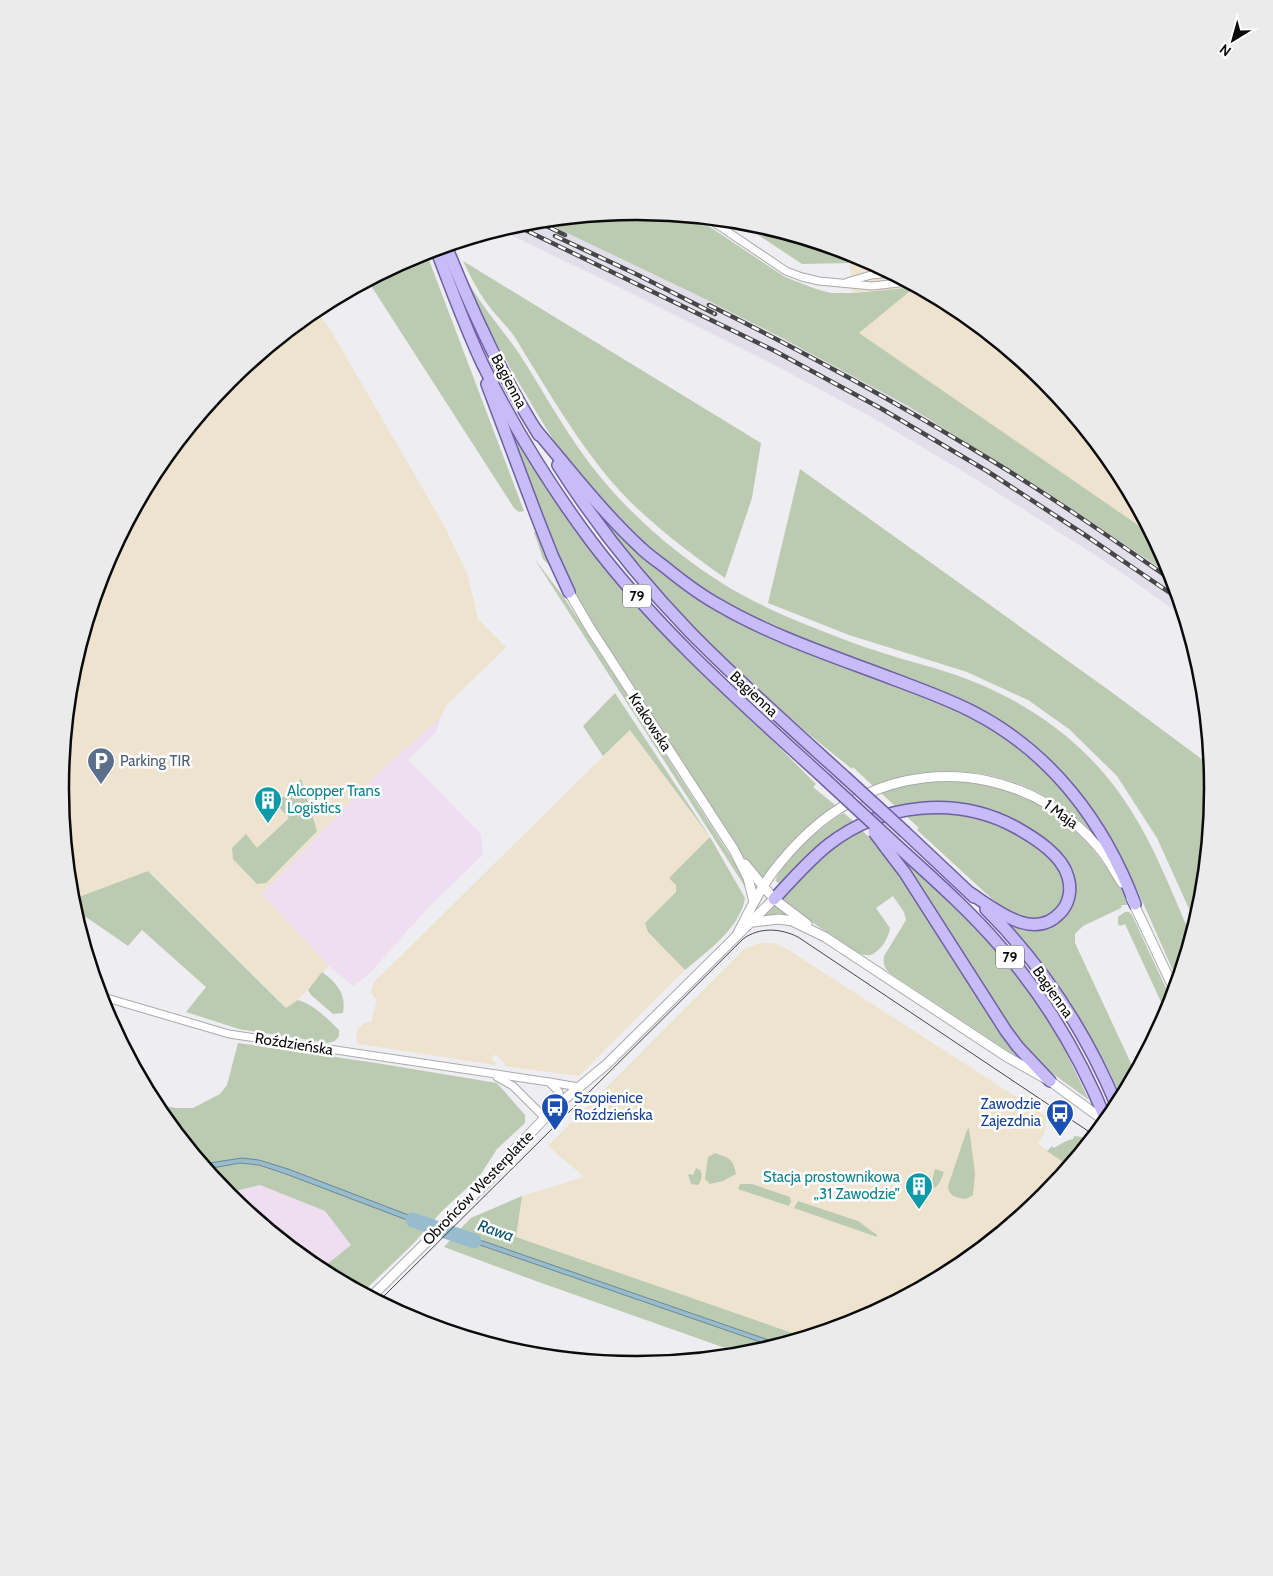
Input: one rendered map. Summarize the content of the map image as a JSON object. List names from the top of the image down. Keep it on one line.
{"streets":{"main road":["Bagienna","79"],"street":["Krakowska","1 Maja","Roździeńska","Obrońców Westerplatte"]},"crossings":[["Krakowska","Obrońców Westerplatte"],["1 Maja","Obrońców Westerplatte"],["Roździeńska","Obrońców Westerplatte"]],"water":["Rawa"],"places":{"parking":["Parking TIR"],"building":["Alcopper Trans Logistics","Stacja prostownikowa „31 Zawodzie”"],"bus stop":["Szopienice Roździeńska","Zawodzie Zajezdnia"]},"north":"bottom left"}
